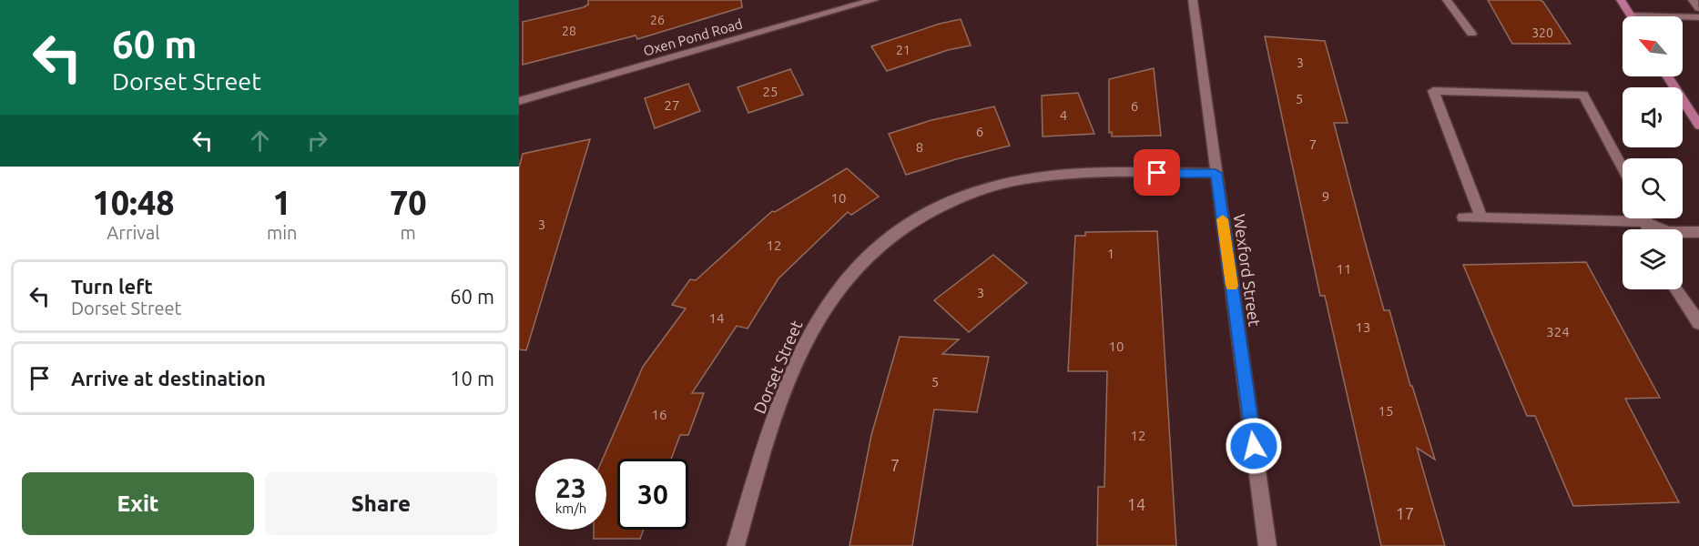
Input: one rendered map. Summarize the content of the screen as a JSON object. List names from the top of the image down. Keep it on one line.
{"streets":{"street":["Oxen Pond Road","Wexford Street","Dorset Street"]},"crossings":[["Wexford Street","Dorset Street"]],"house_numbers":["26","28","320","21","3","25","5","27","6","4","6","7","8","9","10","3","12","1","11","3","14","13","324","10","5","15","16","12","7","14","17"],"north":"top left","page":{"turn":["60 m","Dorset Street"],"eta":["10:48","Arrival","1","min","70","m"],"list":[{"name":"Turn left","note":"Dorset Street","value":"60 m"},{"name":"Arrive at destination","value":"10 m"}],"speed":"23 km/h","limit":"30","buttons":["Exit","Share"]}}
